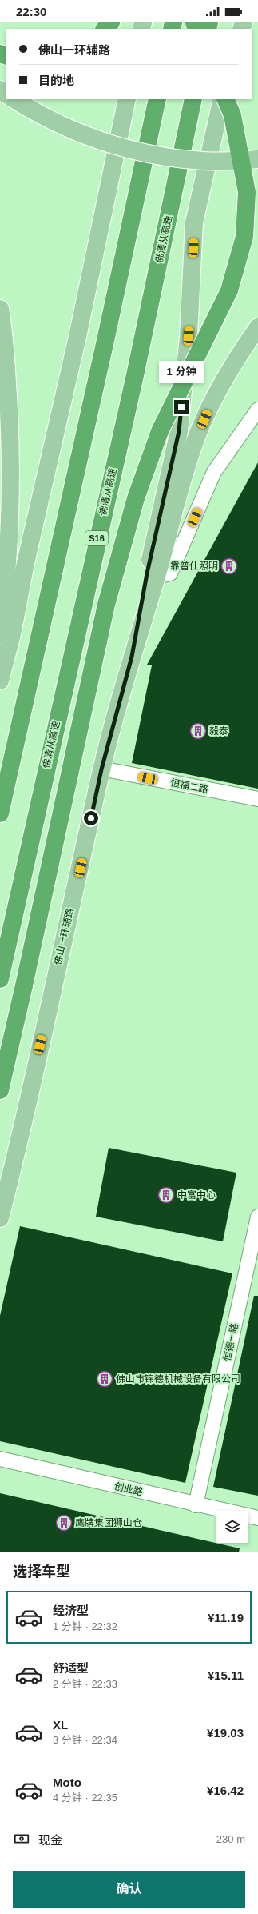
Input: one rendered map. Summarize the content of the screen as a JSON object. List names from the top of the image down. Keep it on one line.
{"streets":{"highway":["佛清从高速","S16"],"main road":["佛山一环辅路"],"street":["恒福二路","恒德一路","创业路"]},"crossings":[["恒福二路","佛山一环辅路"],["恒德一路","创业路"]],"places":{"building":["靠普仕照明","毅泰","中富中心","佛山市锦德机械设备有限公司","鹰牌集团狮山仓"]},"page":{"status":"22:30","banner":["佛山一环辅路","目的地"],"bubble":"1 分钟","heading":"选择车型","list":[{"name":"经济型","note":"1 分钟 · 22:32","value":"¥11.19"},{"name":"舒适型","note":"2 分钟 · 22:33","value":"¥15.11"},{"name":"XL","note":"3 分钟 · 22:34","value":"¥19.03"},{"name":"Moto","note":"4 分钟 · 22:35","value":"¥16.42"}],"pay":["现金","230 m"],"buttons":"确认"}}
